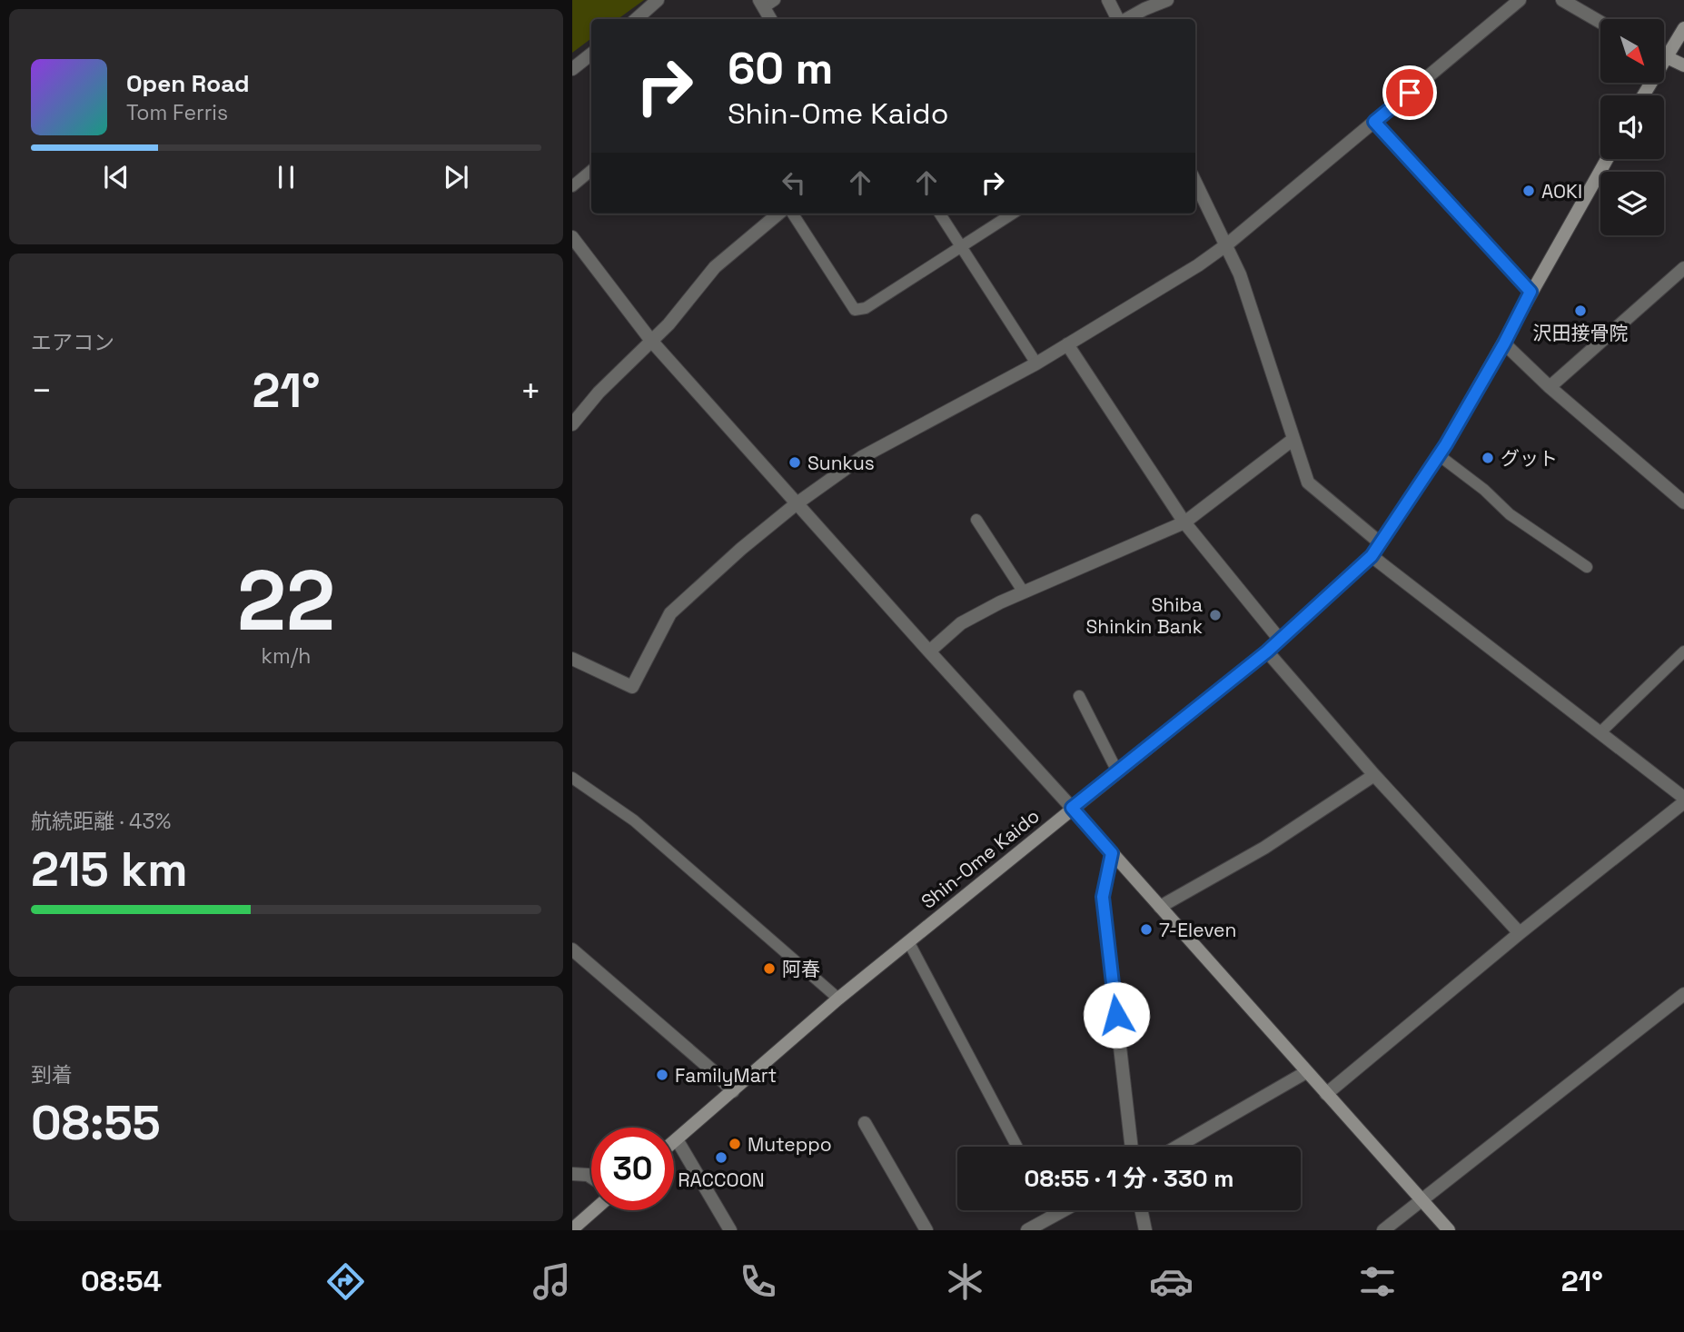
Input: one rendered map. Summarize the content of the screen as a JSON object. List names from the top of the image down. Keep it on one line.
{"streets":{"main road":["Shin-Ome Kaido"]},"places":["AOKI","沢田接骨院","グット","Sunkus","Shiba Shinkin Bank","7-Eleven","阿春","FamilyMart","Muteppo","RACCOON"],"north":"bottom right","page":{"turn":["60 m","Shin-Ome Kaido"],"song":["Open Road","Tom Ferris"],"tile":["エアコン",["22","km/h"],["航続距離 · 43%","215 km"],["到着","08:55"]],"heat":["−","21°","+"],"limit":"30","trip":"08:55 · 1 分 · 330 m","tabs":["08:54","21°"]}}
